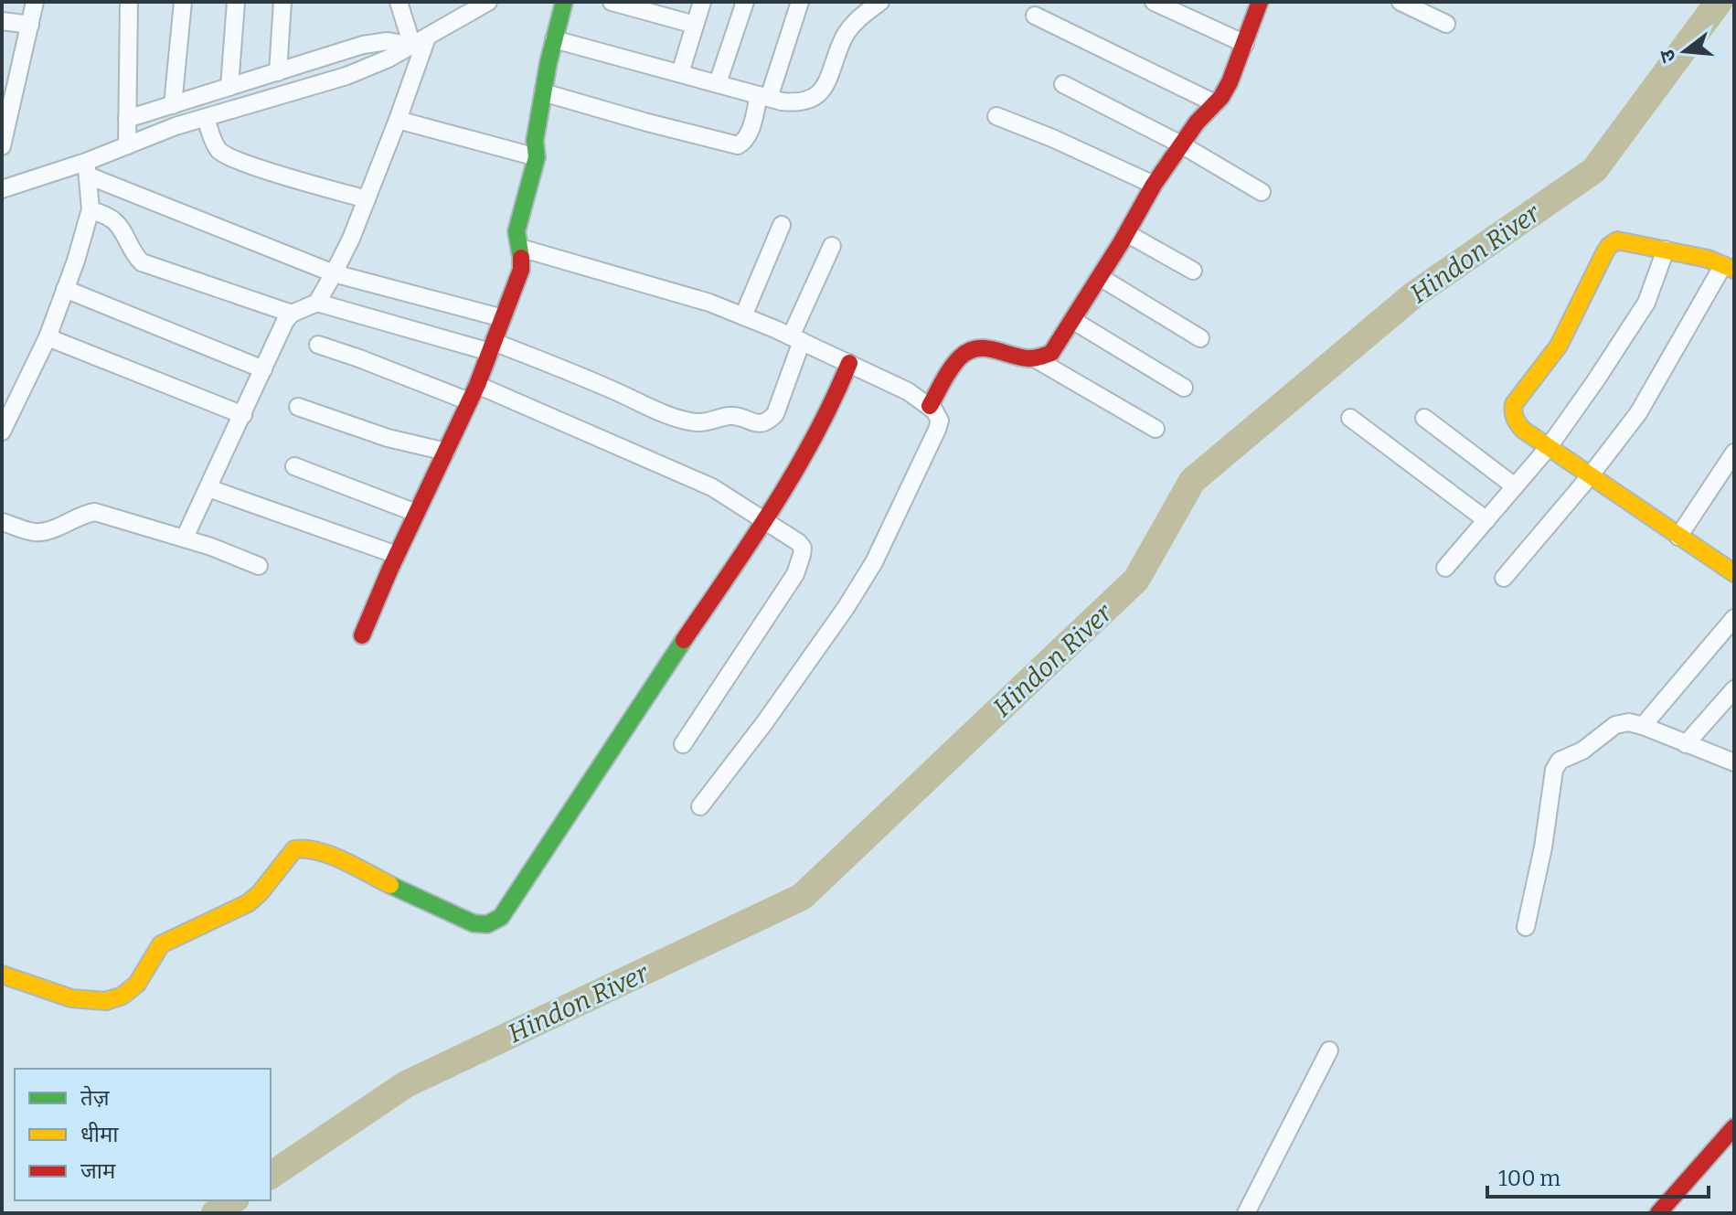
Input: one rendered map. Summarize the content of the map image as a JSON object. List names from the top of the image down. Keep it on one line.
{"water":["Hindon River"],"legend":["तेज़","धीमा","जाम"],"scale_bar":"100 m","north":"left"}
